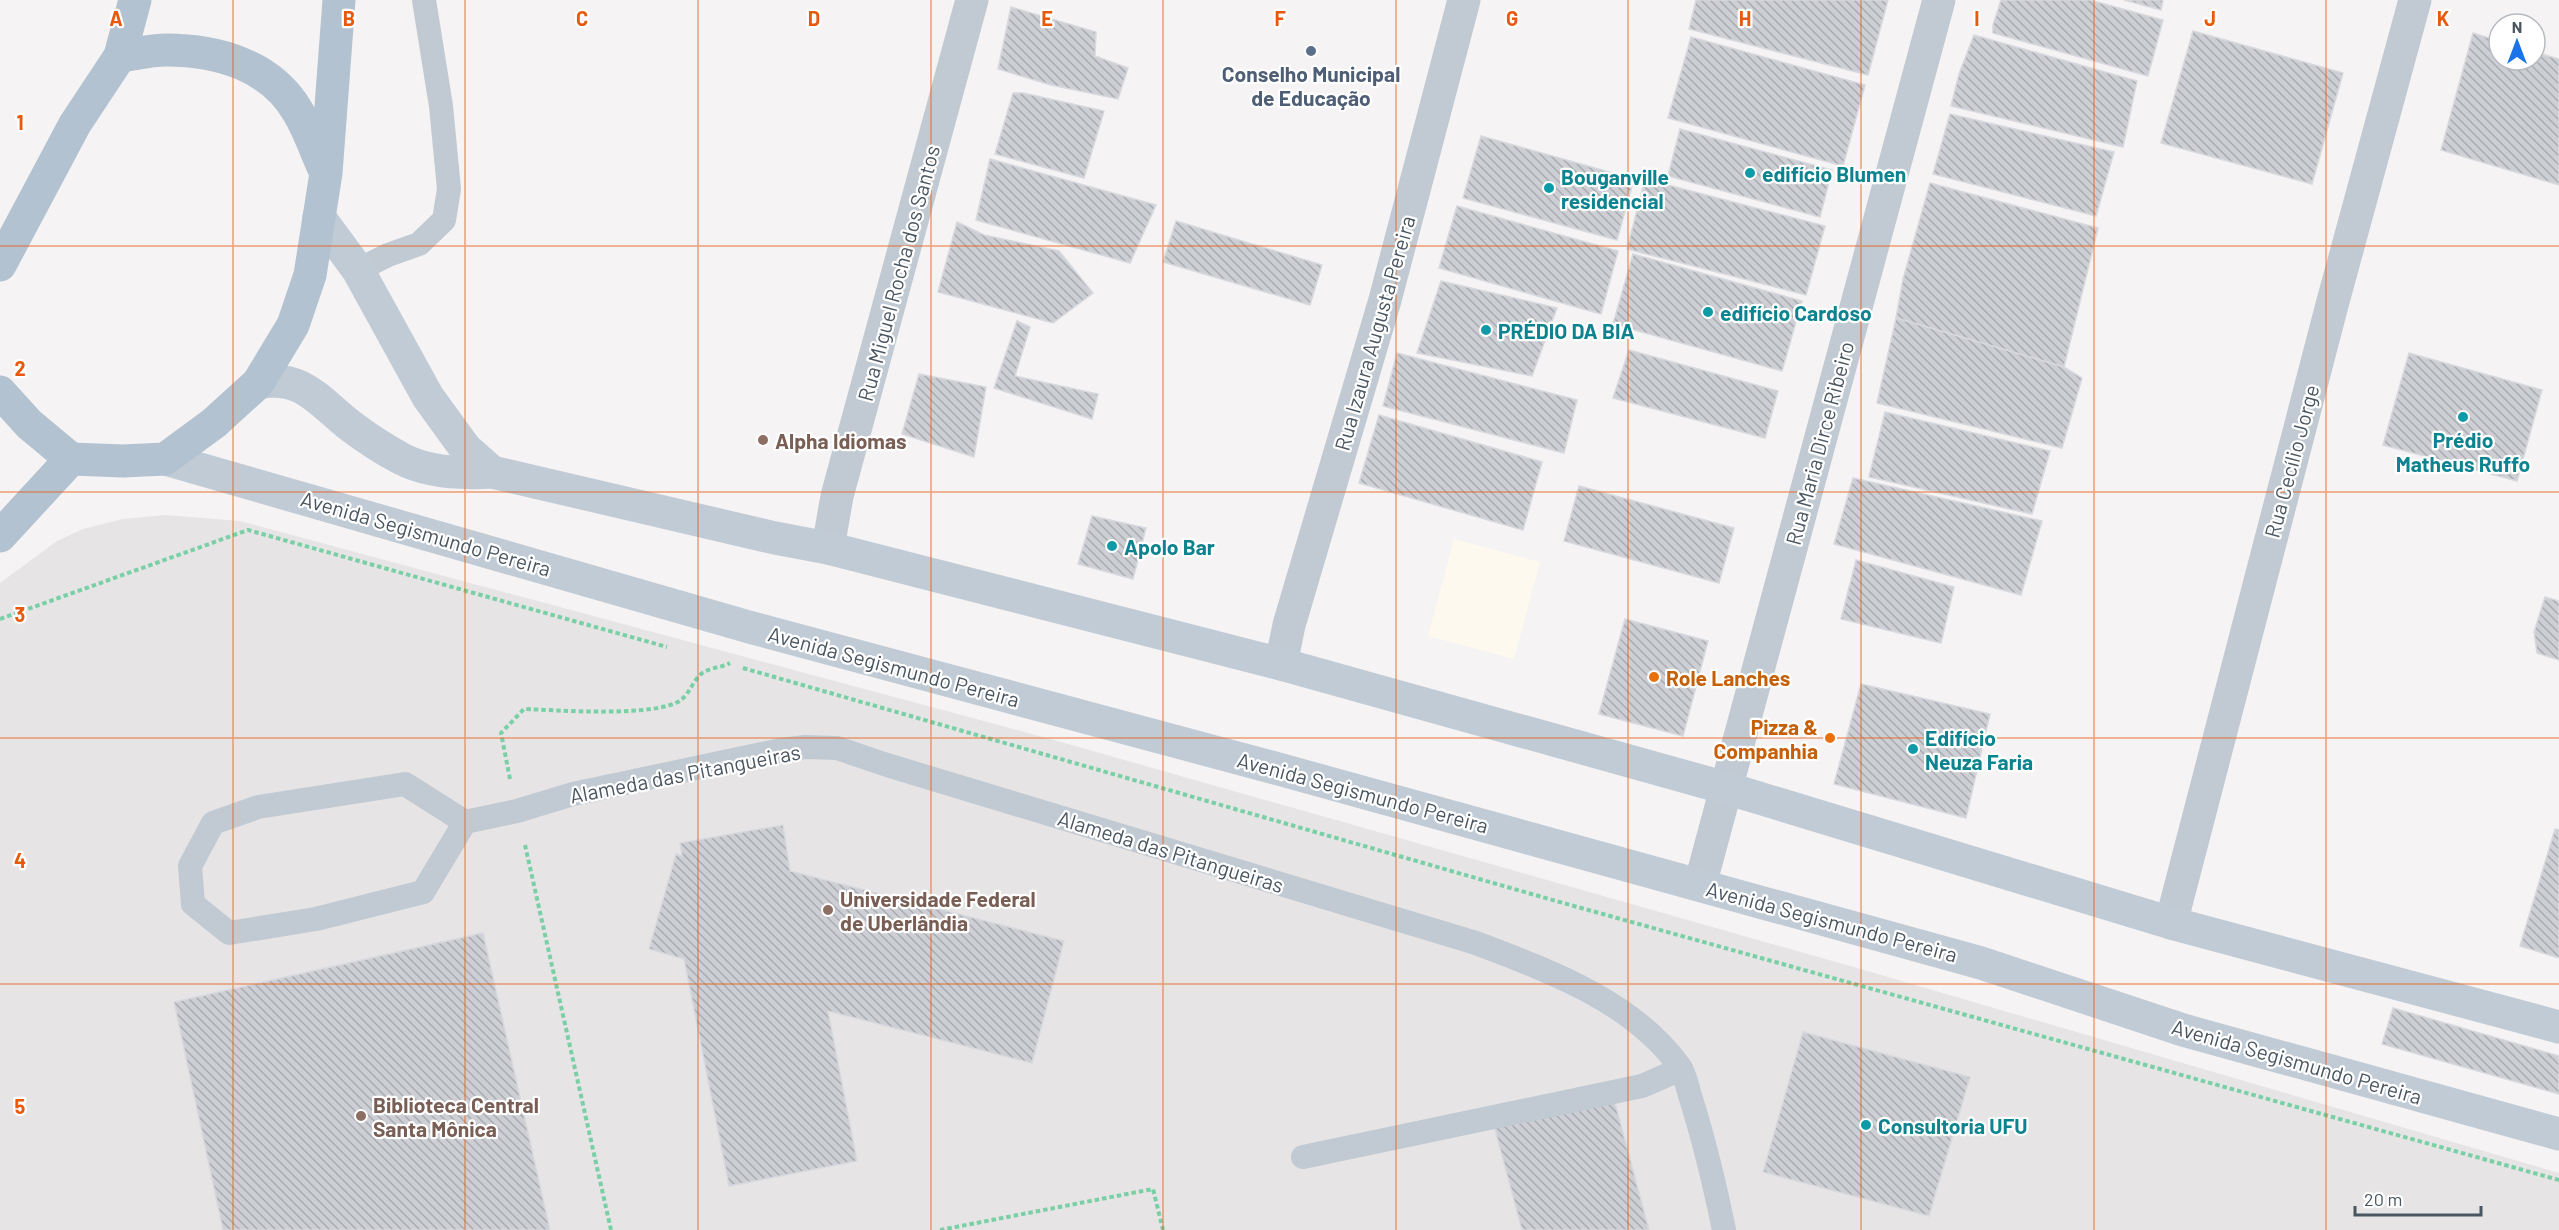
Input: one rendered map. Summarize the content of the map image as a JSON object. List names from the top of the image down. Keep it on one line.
{"streets":{"main road":["Avenida Segismundo Pereira"],"street":["Rua Miguel Rocha dos Santos","Rua Izaura Augusta Pereira","Rua Maria Dirce Ribeiro","Rua Cecílio Jorge"],"lane":["Alameda das Pitangueiras"]},"crossings":[["Rua Maria Dirce Ribeiro","Avenida Segismundo Pereira"]],"places":["Conselho Municipal de Educação","edifício Blumen","Bouganville residencial","edifício Cardoso","PRÉDIO DA BIA","Prédio Matheus Ruffo","Alpha Idiomas","Apolo Bar","Role Lanches","Pizza & Companhia","Edifício Neuza Faria","Universidade Federal de Uberlândia","Biblioteca Central Santa Mônica","Consultoria UFU"],"scale_bar":"20 m","north":"top","grid":{"columns":["A","B","C","D","E","F","G","H","I","J","K"],"rows":["1","2","3","4","5"]}}
